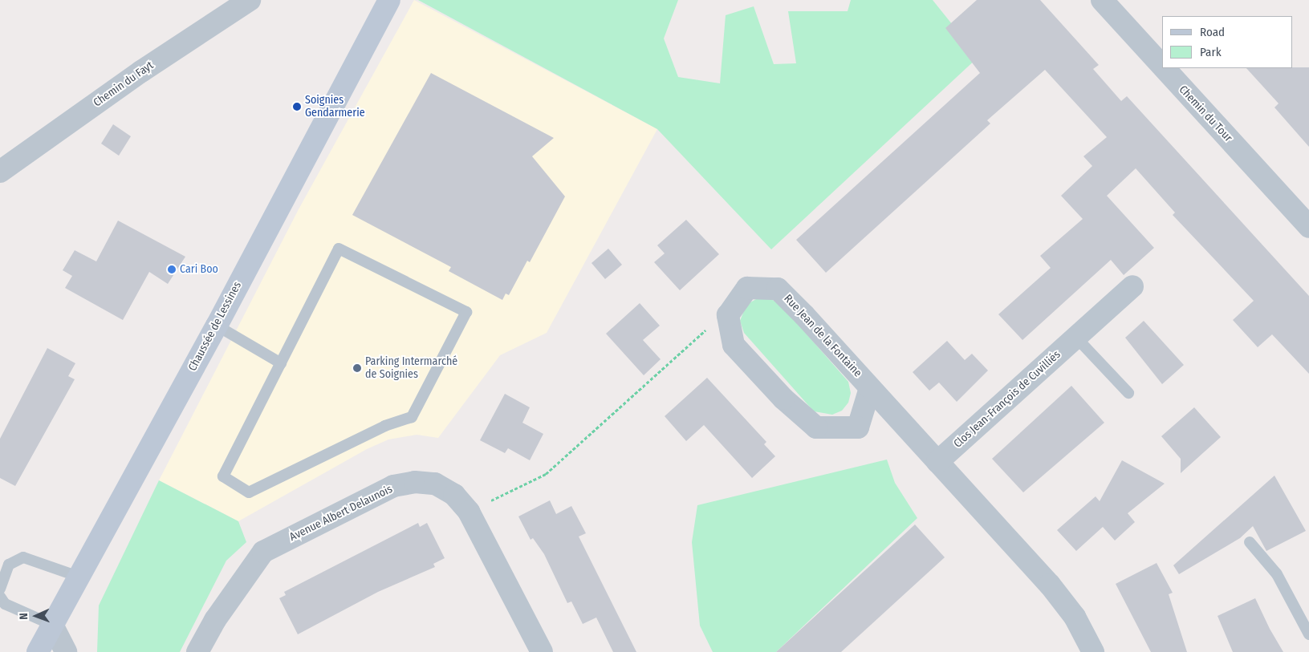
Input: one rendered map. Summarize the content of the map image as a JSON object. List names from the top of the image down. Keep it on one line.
{"streets":{"main road":["Chaussée de Lessines"],"street":["Chemin du Fayt","Chemin du Tour","Rue Jean de la Fontaine","Clos Jean-François de Cuvilliés","Avenue Albert Delaunois"]},"crossings":[["Rue Jean de la Fontaine","Clos Jean-François de Cuvilliés"]],"places":["Soignies Gendarmerie","Cari Boo","Parking Intermarché de Soignies"],"legend":["Road","Park"],"north":"left"}
